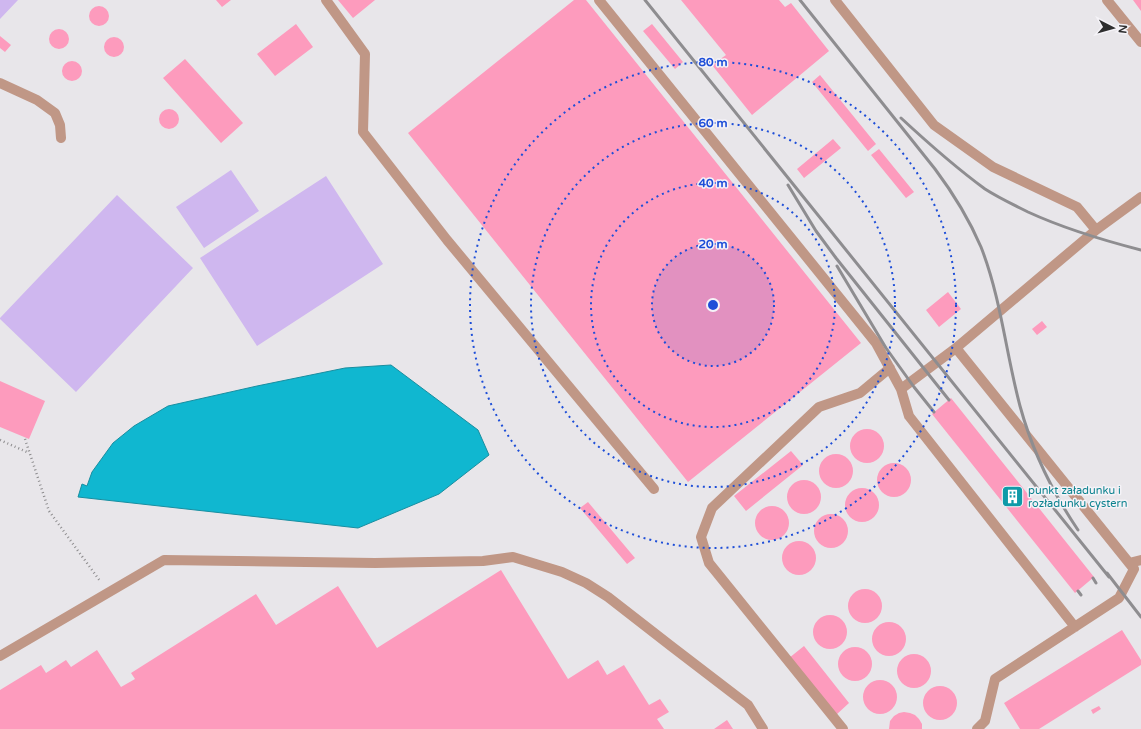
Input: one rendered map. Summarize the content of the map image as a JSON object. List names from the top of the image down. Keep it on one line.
{"places":{"building":["punkt załadunku i rozładunku cystern"]},"north":"right","rings":["80 m","60 m","40 m","20 m"]}
